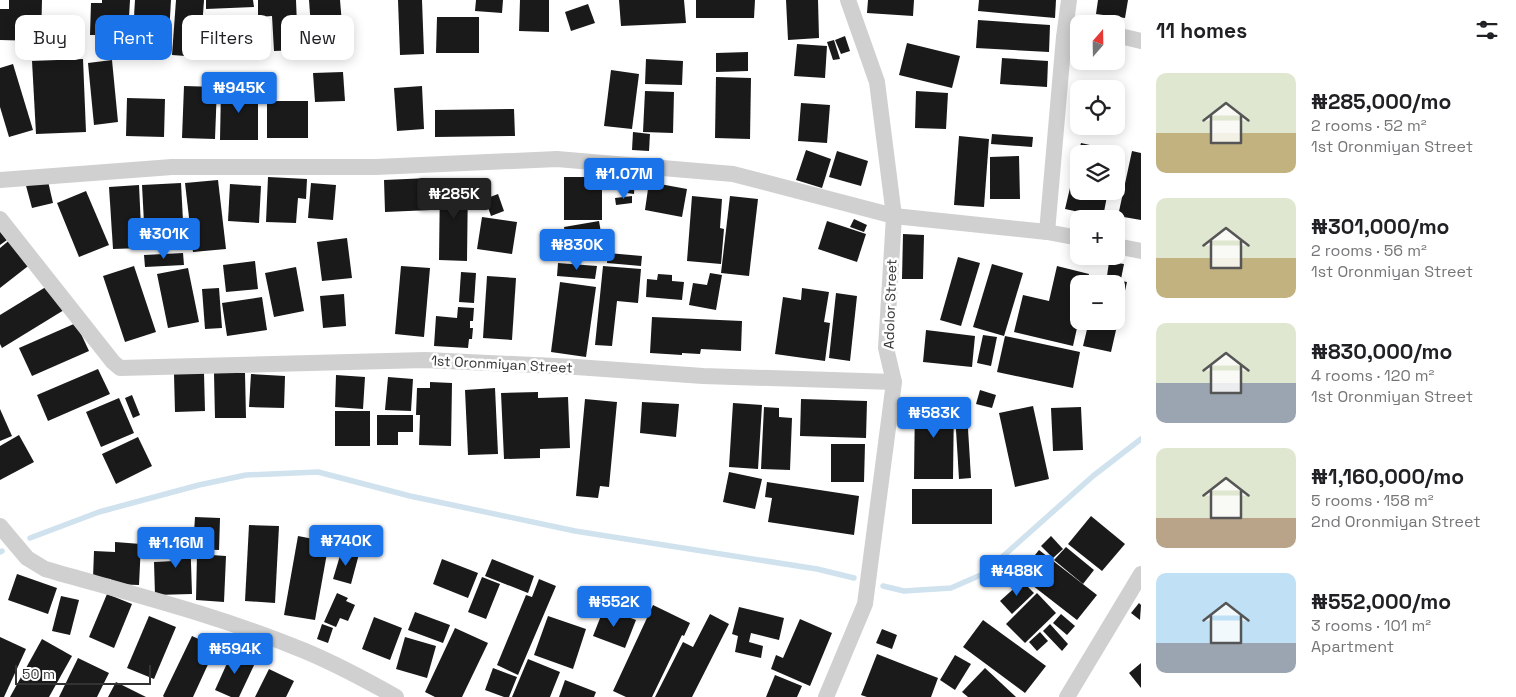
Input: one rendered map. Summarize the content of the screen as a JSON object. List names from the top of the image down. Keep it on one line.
{"streets":{"street":["Adolor Street","1st Oronmiyan Street"]},"crossings":[["Adolor Street","1st Oronmiyan Street"]],"scale_bar":"50 m","north":"top","page":{"heading":"11 homes","map_buttons":["+","−"],"chip":["Buy","Rent","Filters","New"],"list":[{"name":"₦285,000/mo","note":"2 rooms · 52 m² · 1st Oronmiyan Street"},{"name":"₦301,000/mo","note":"2 rooms · 56 m² · 1st Oronmiyan Street"},{"name":"₦830,000/mo","note":"4 rooms · 120 m² · 1st Oronmiyan Street"},{"name":"₦1,160,000/mo","note":"5 rooms · 158 m² · 2nd Oronmiyan Street"},{"name":"₦552,000/mo","note":"3 rooms · 101 m² · Apartment"}],"price":["₦945K","₦1.07M","₦285K","₦301K","₦830K","₦583K","₦740K","₦1.16M","₦488K","₦552K","₦594K"],"scale":"50 m"}}
